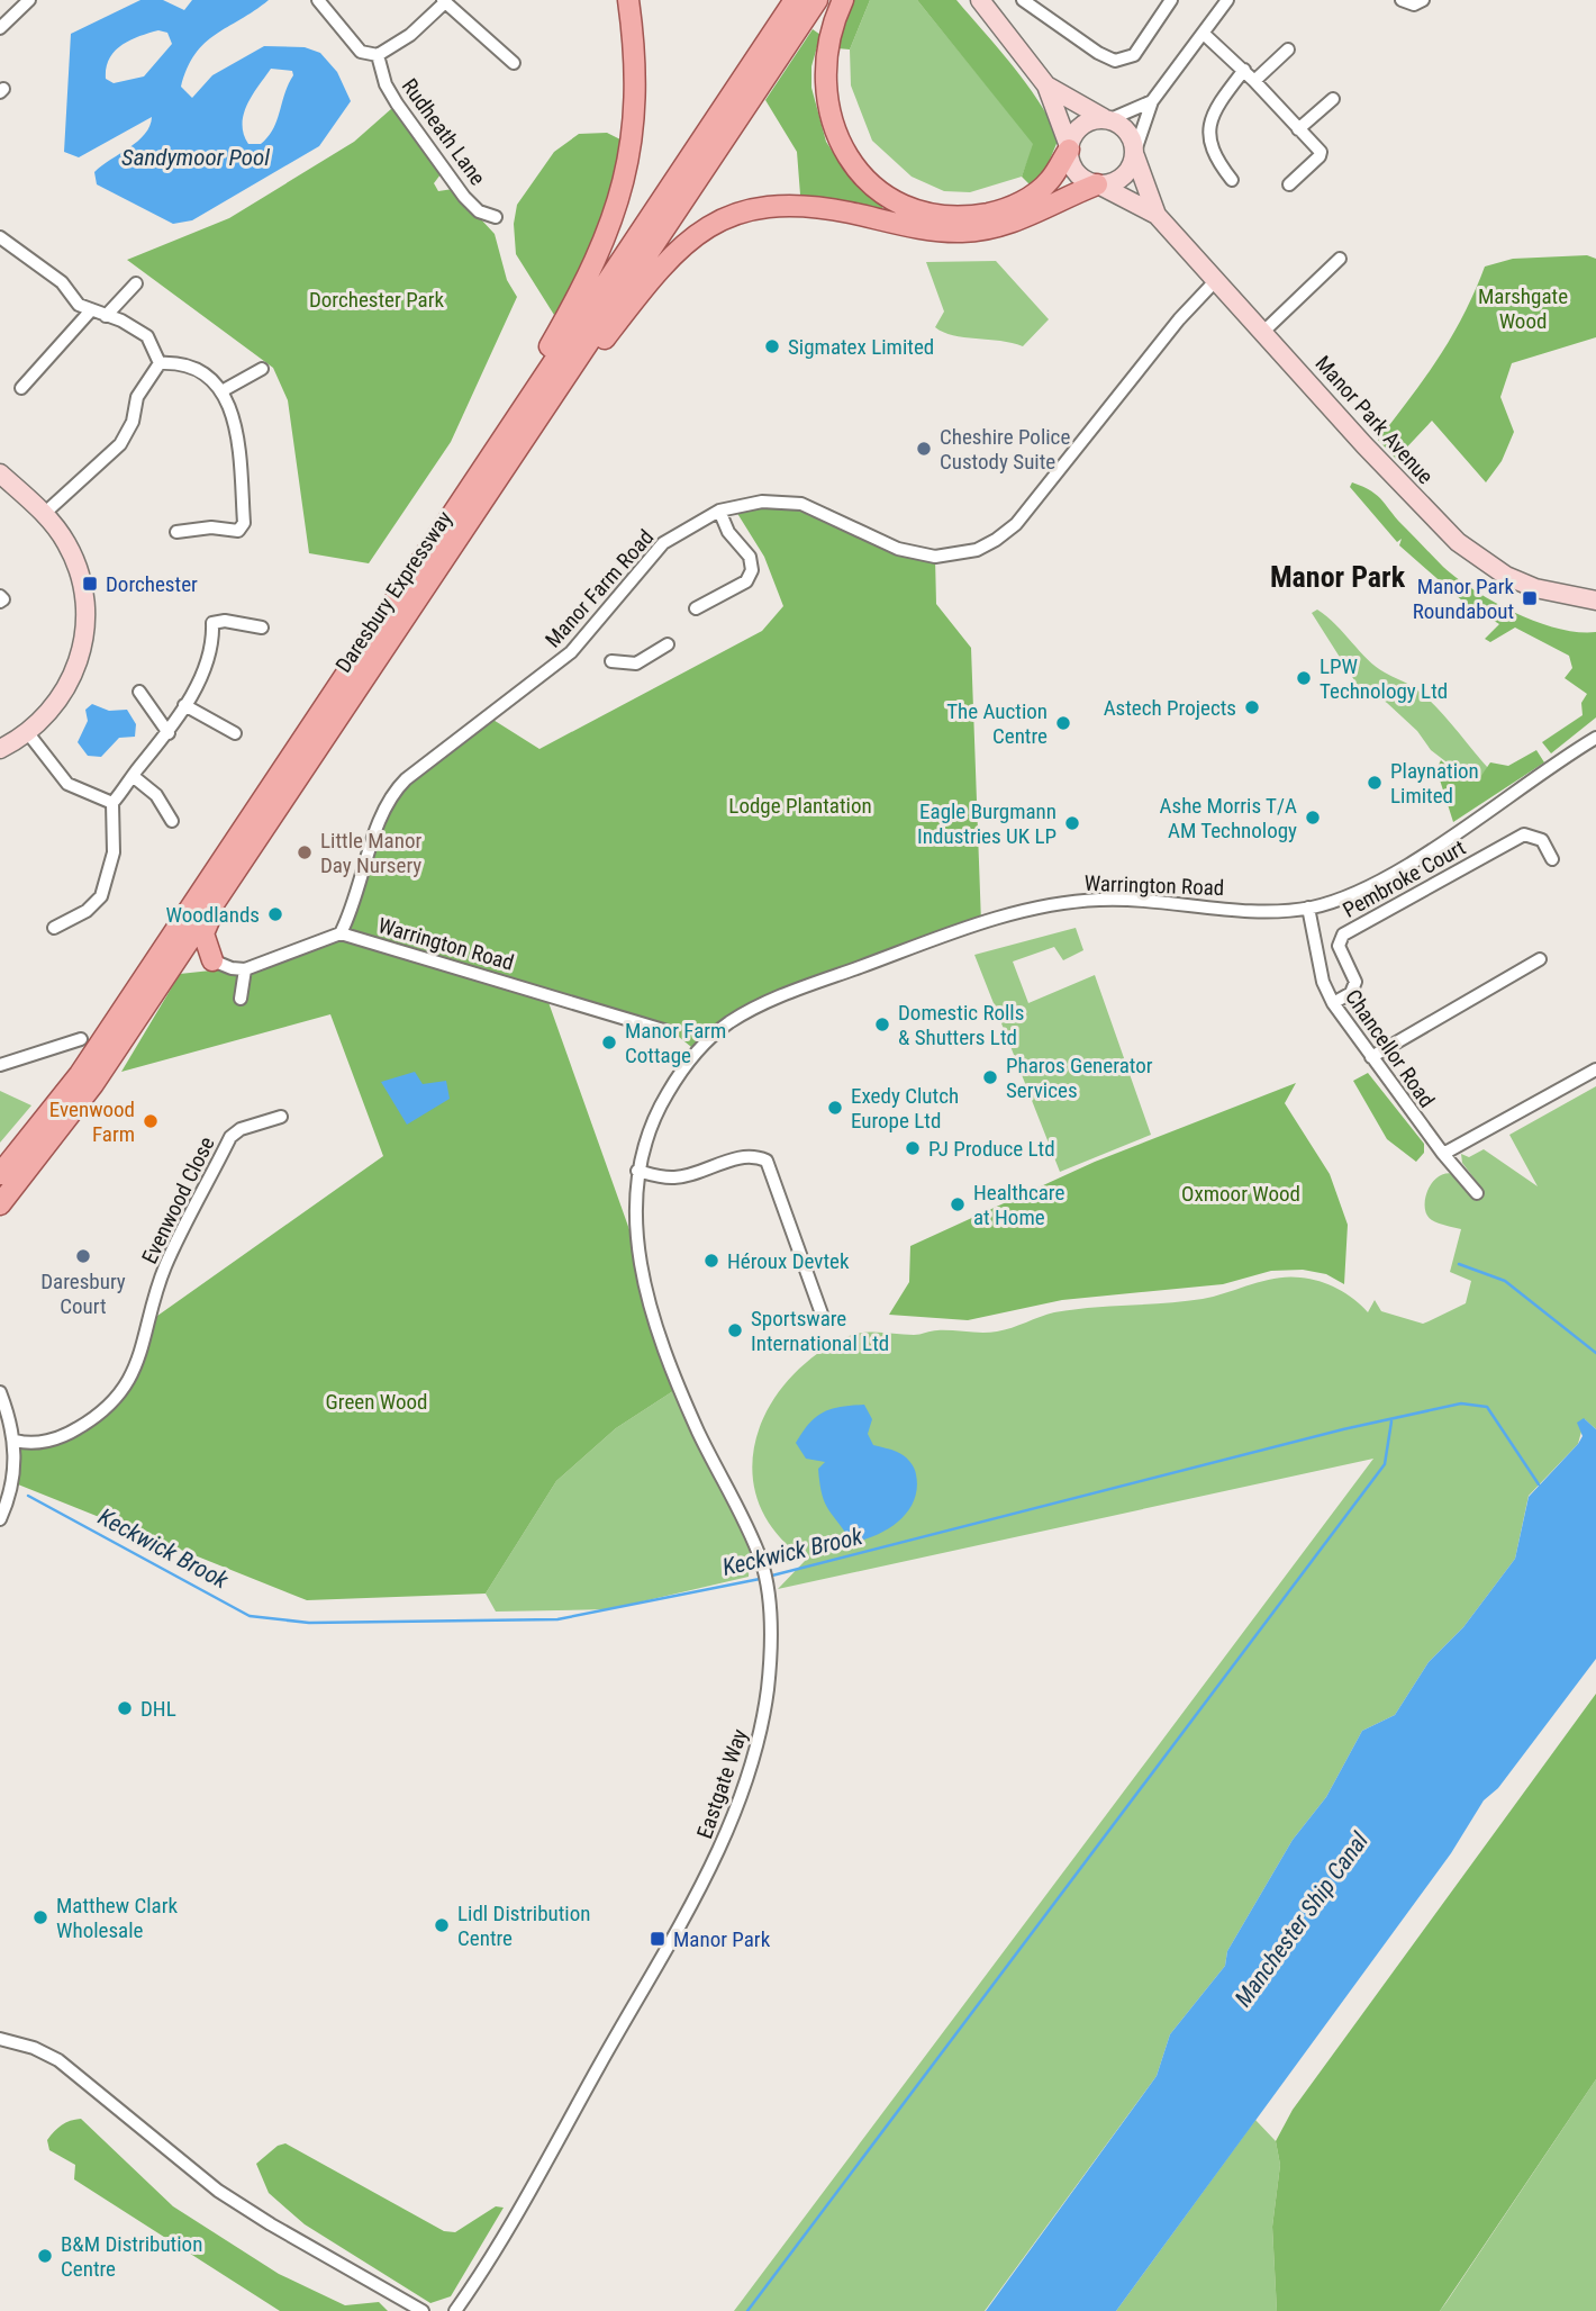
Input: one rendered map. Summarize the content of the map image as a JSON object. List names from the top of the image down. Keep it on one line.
{"streets":{"main road":["Daresbury Expressway"],"street":["Rudheath Lane","Manor Park Avenue","Manor Farm Road","Pembroke Court","Warrington Road","Chancellor Road","Evenwood Close","Eastgate Way"]},"crossings":[["Manor Park Avenue","Manor Farm Road"],["Manor Farm Road","Warrington Road"],["Pembroke Court","Chancellor Road"],["Warrington Road","Chancellor Road"],["Warrington Road","Eastgate Way"]],"districts":["Manor Park"],"water":["Sandymoor Pool","Keckwick Brook","Manchester Ship Canal"],"parks":["Marshgate Wood","Dorchester Park","Lodge Plantation","Oxmoor Wood","Green Wood"],"places":{"other":["Sigmatex Limited","Cheshire Police Custody Suite","LPW Technology Ltd","Astech Projects","The Auction Centre","Playnation Limited","Ashe Morris T/A AM Technology","Eagle Burgmann Industries UK LP","Little Manor Day Nursery","Woodlands","Domestic Rolls & Shutters Ltd","Manor Farm Cottage","Pharos Generator Services","Exedy Clutch Europe Ltd","Evenwood Farm","PJ Produce Ltd","Healthcare at Home","Daresbury Court","Héroux Devtek","Sportsware International Ltd","DHL","Matthew Clark Wholesale","Lidl Distribution Centre","B&M Distribution Centre"],"transit":["Dorchester","Manor Park Roundabout","Manor Park"]}}
